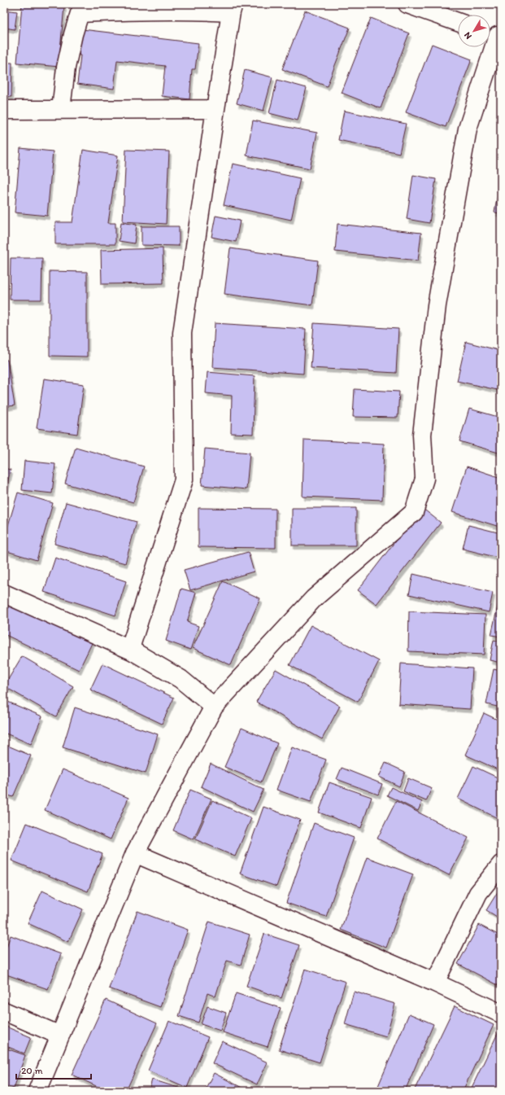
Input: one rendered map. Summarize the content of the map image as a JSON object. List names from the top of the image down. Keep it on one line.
{"scale_bar":"20 m","north":"bottom left"}
